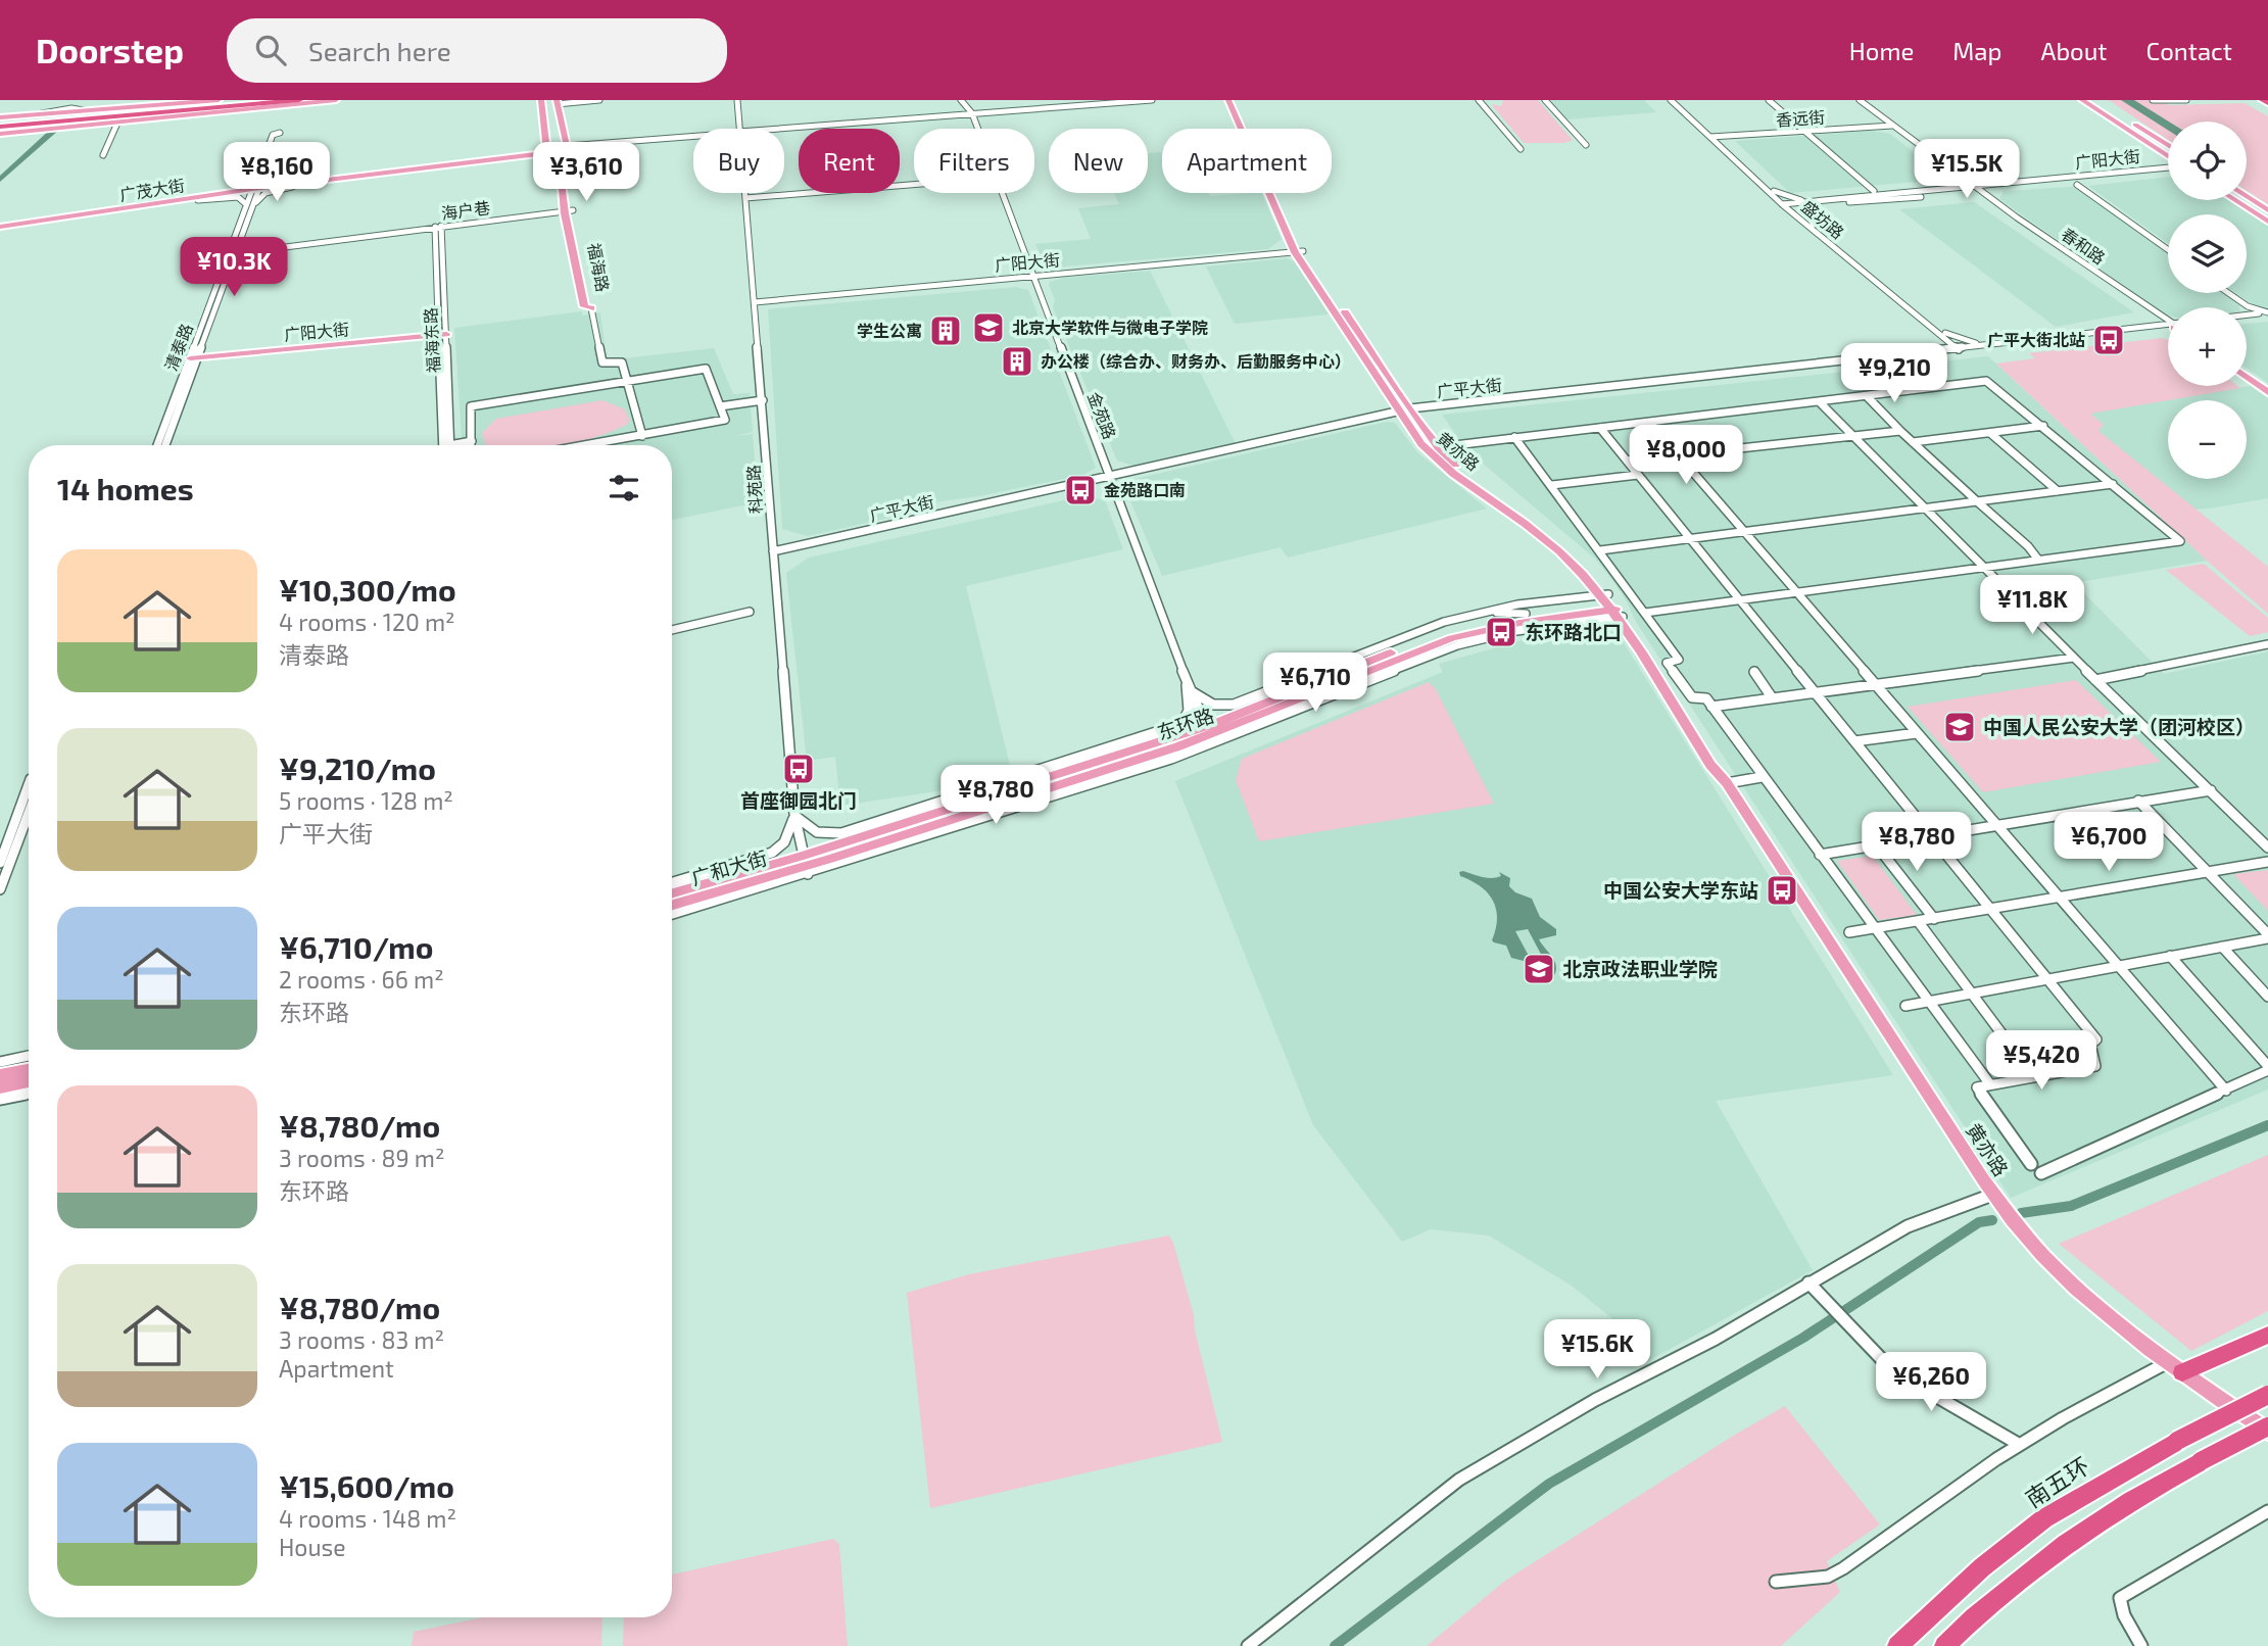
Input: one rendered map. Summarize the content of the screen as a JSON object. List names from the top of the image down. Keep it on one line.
{"streets":{"highway":["南五环"],"main road":["广阳大街","广茂大街","福海路","黄亦路","东环路","广和大街"],"street":["香远街","海户巷","盛坊路","春和路","福海东路","清泰路","广平大街","金苑路","科苑路"]},"crossings":[["香远街","盛坊路"],["香远街","春和路"],["广阳大街","盛坊路"],["广阳大街","春和路"],["广阳大街","福海东路"],["广阳大街","清泰路"],["广阳大街","金苑路"],["广阳大街","黄亦路"],["广阳大街","科苑路"],["广茂大街","福海路"],["广茂大街","清泰路"],["海户巷","福海路"],["海户巷","福海东路"],["海户巷","清泰路"],["盛坊路","广平大街"],["广平大街","金苑路"],["广平大街","黄亦路"],["广平大街","科苑路"],["金苑路","东环路"],["黄亦路","东环路"],["科苑路","东环路"],["科苑路","广和大街"],["东环路","广和大街"]],"places":{"school or university":["北京大学软件与微电子学院","中国人民公安大学（团河校区）","北京政法职业学院"],"building":["学生公寓","办公楼（综合办、财务办、后勤服务中心）"],"bus stop":["广平大街北站","金苑路口南","东环路北口","首座御园北门","中国公安大学东站"]},"page":{"header":"Doorstep","search":"Search here","nav":["Home","Map","About","Contact"],"map_buttons":["+","−"],"chip":["Buy","Rent","Filters","New","Apartment"],"price":["¥15.5K","¥8,160","¥3,610","¥10.3K","¥9,210","¥8,000","¥11.8K","¥6,710","¥8,780","¥8,780","¥6,700","¥5,420","¥15.6K","¥6,260"],"heading":"14 homes","list":[{"name":"¥10,300/mo","note":"4 rooms · 120 m² · 清泰路"},{"name":"¥9,210/mo","note":"5 rooms · 128 m² · 广平大街"},{"name":"¥6,710/mo","note":"2 rooms · 66 m² · 东环路"},{"name":"¥8,780/mo","note":"3 rooms · 89 m² · 东环路"},{"name":"¥8,780/mo","note":"3 rooms · 83 m² · Apartment"},{"name":"¥15,600/mo","note":"4 rooms · 148 m² · House"}]}}
